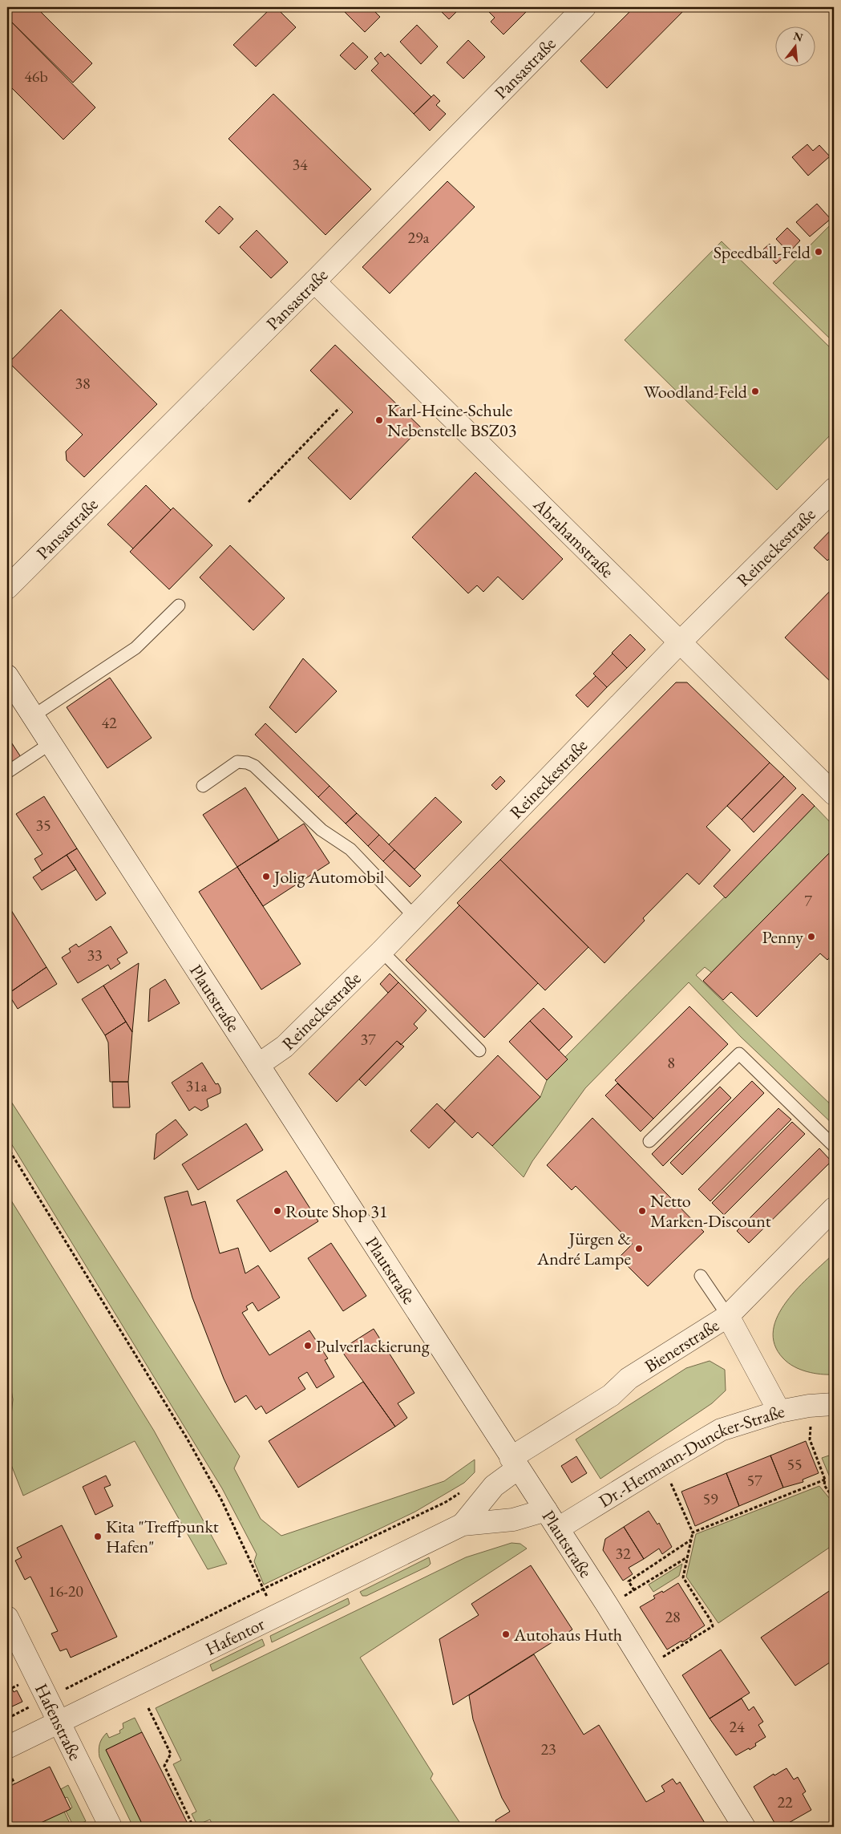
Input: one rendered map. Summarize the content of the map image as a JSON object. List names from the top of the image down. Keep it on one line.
{"streets":{"street":["Pansastraße","Abrahamstraße","Reineckestraße","Plautstraße","Bienerstraße","Dr.-Hermann-Duncker-Straße","Hafentor","Hafenstraße"]},"crossings":[["Pansastraße","Abrahamstraße"],["Abrahamstraße","Reineckestraße"],["Reineckestraße","Plautstraße"],["Plautstraße","Bienerstraße"],["Plautstraße","Dr.-Hermann-Duncker-Straße"],["Plautstraße","Hafentor"],["Bienerstraße","Hafentor"],["Hafentor","Hafenstraße"]],"places":["Speedball-Feld","Woodland-Feld","Karl-Heine-Schule Nebenstelle BSZ03","Jolig Automobil","Penny","Route Shop 31","Netto Marken-Discount","Jürgen & André Lampe","Pulverlackierung","Kita \"Treffpunkt Hafen\"","Autohaus Huth"],"house_numbers":["46b","34","29a","38","42","35","7","33","37","8","31a","55","57","59","32","16-20","28","24","23","22"],"north":"top"}
